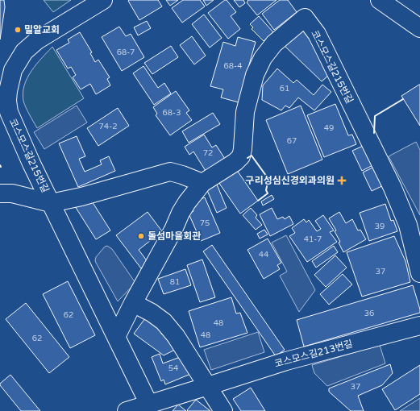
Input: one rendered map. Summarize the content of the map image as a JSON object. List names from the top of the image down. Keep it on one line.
{"streets":{"main road":["코스모스길215번길","코스모스길213번길"]},"crossings":[["코스모스길215번길","코스모스길213번길"]],"places":{"other":["밀알교회","돌섬마을회관"],"health":["구리성심신경외과의원"]},"house_numbers":["68-7","68-4","61","68-3","74-2","49","67","72","75","39","41-7","44","37","81","36","62","48","48","62","54","37"]}
